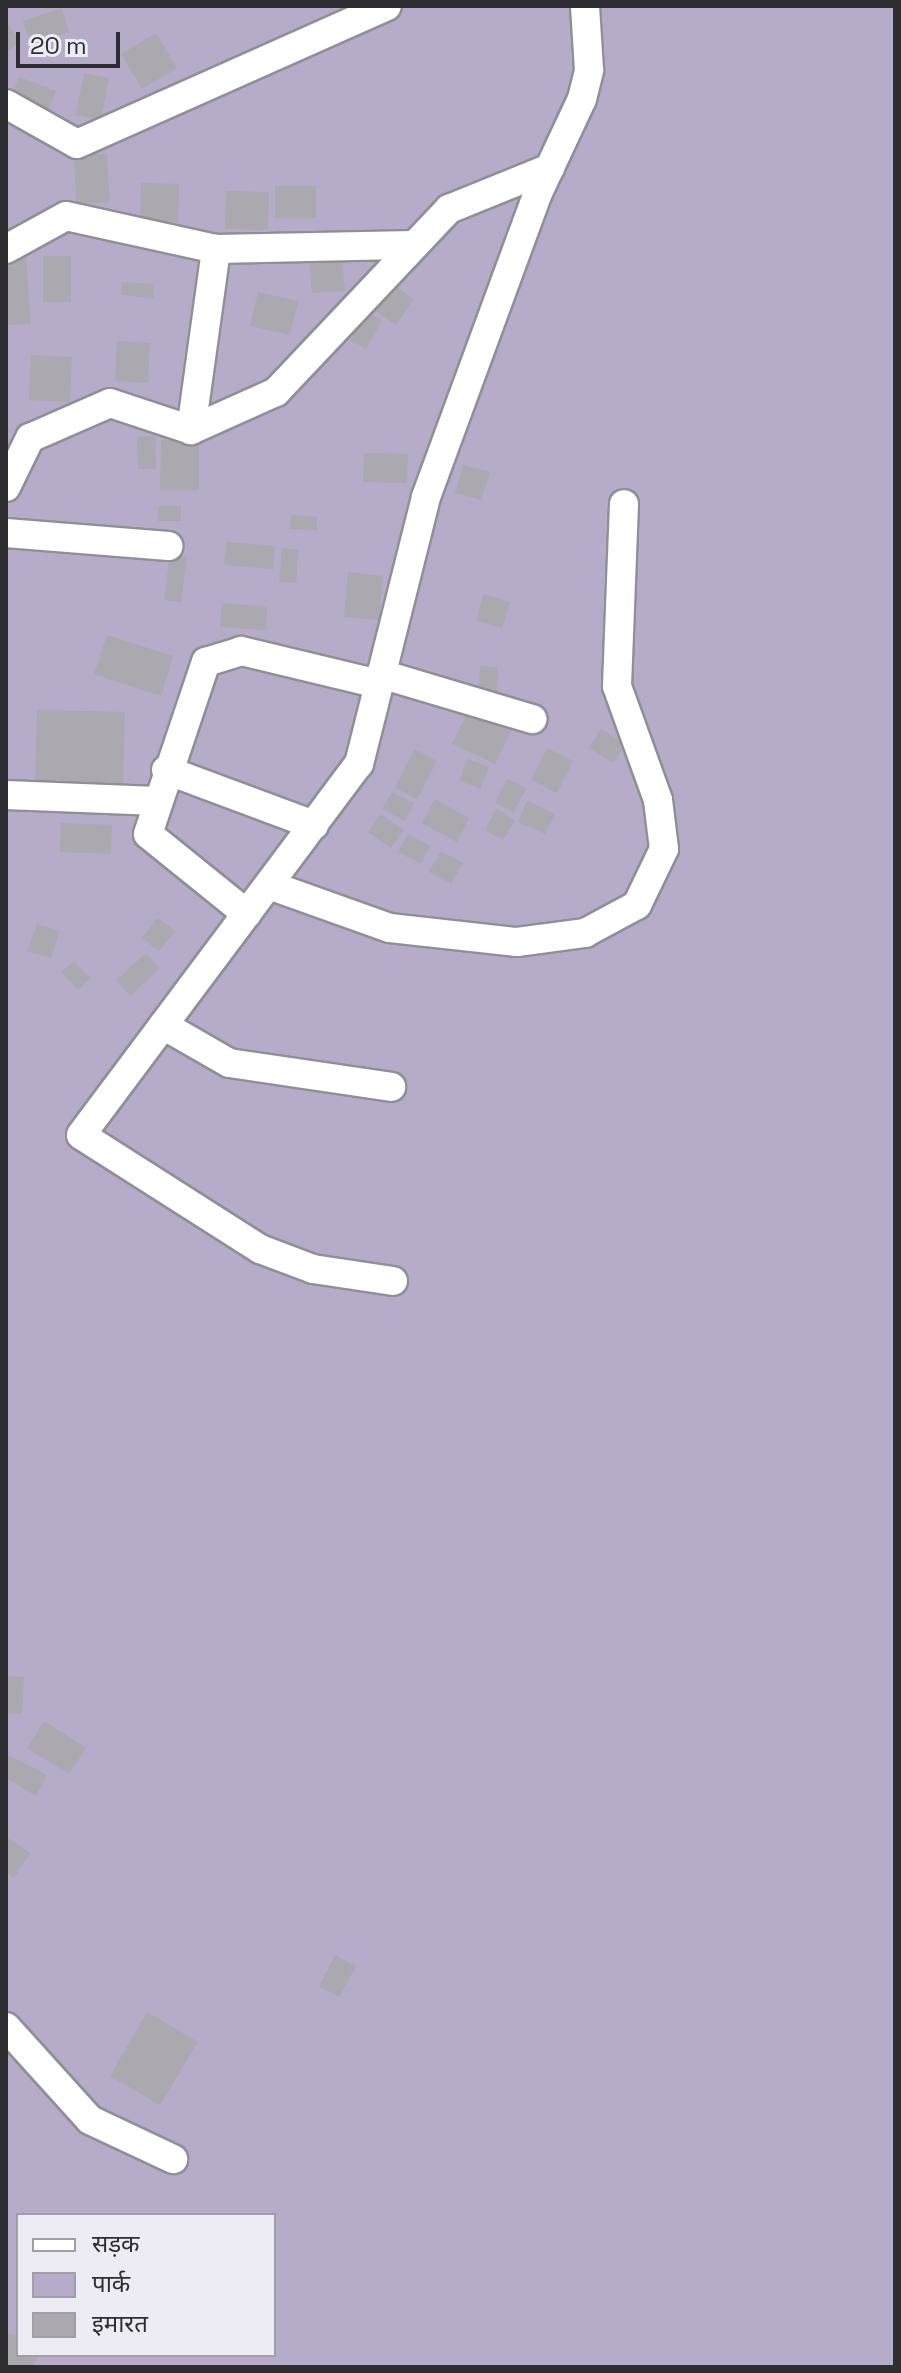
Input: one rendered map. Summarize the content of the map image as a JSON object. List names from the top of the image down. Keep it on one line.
{"legend":["सड़क","पार्क","इमारत"],"scale_bar":"20 m"}
